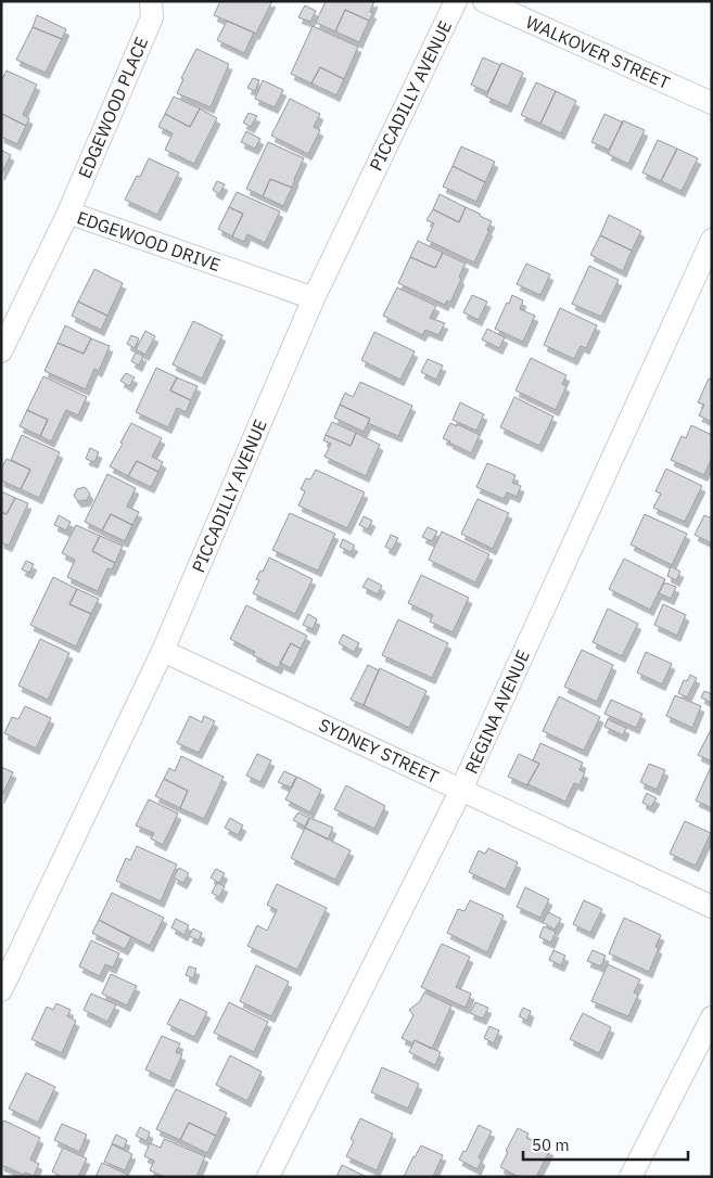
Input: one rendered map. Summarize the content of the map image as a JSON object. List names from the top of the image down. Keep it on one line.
{"streets":{"street":["WALKOVER STREET","PICCADILLY AVENUE","EDGEWOOD PLACE","EDGEWOOD DRIVE","REGINA AVENUE","SYDNEY STREET"]},"crossings":[["PICCADILLY AVENUE","EDGEWOOD DRIVE"],["PICCADILLY AVENUE","SYDNEY STREET"],["EDGEWOOD PLACE","EDGEWOOD DRIVE"],["REGINA AVENUE","SYDNEY STREET"]],"scale_bar":"50 m"}
